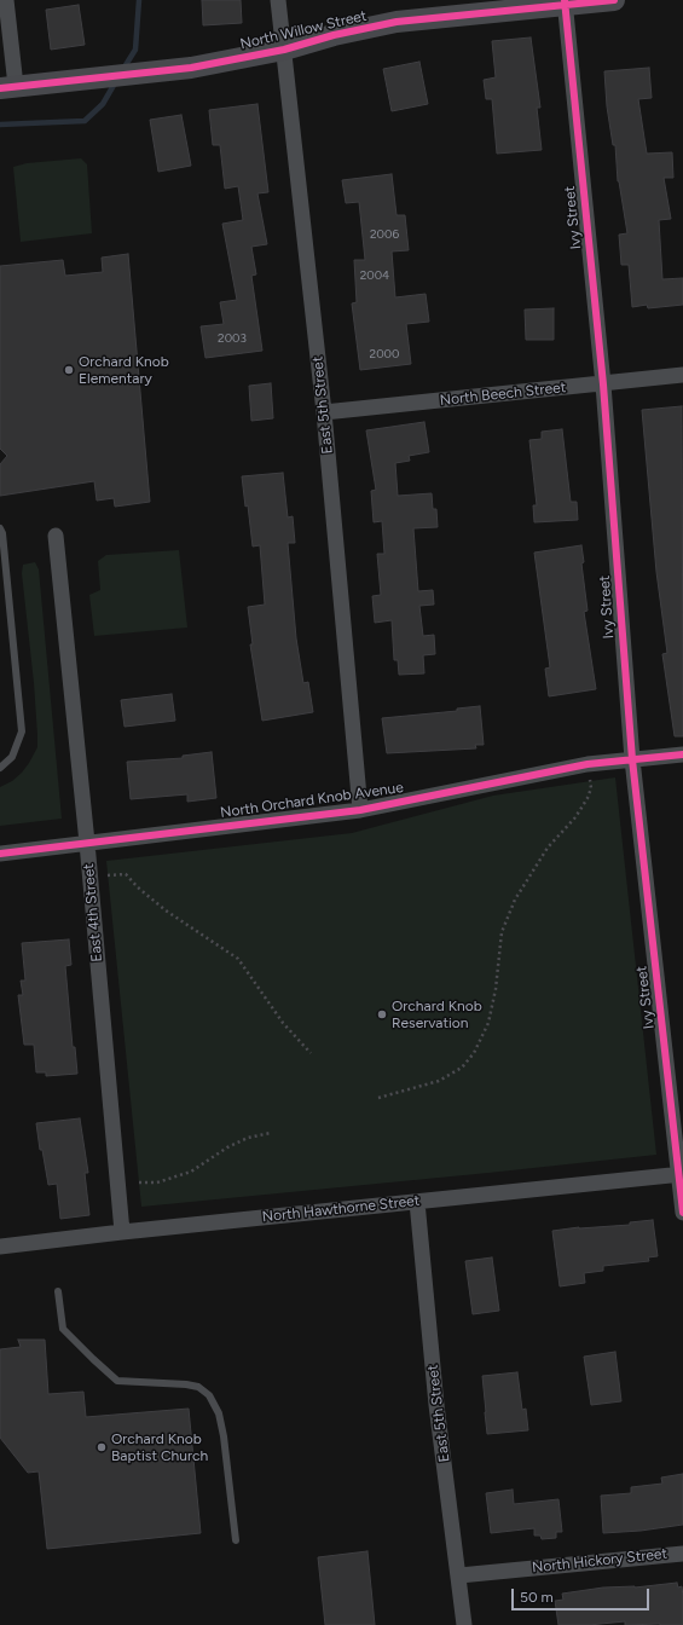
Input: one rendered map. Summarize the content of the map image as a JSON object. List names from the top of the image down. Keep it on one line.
{"streets":{"main road":["North Willow Street"],"street":["Ivy Street","North Beech Street","East 5th Street","North Orchard Knob Avenue","East 4th Street","North Hawthorne Street","North Hickory Street"]},"crossings":[["North Willow Street","Ivy Street"],["North Willow Street","East 5th Street"],["Ivy Street","North Beech Street"],["Ivy Street","North Orchard Knob Avenue"],["Ivy Street","North Hawthorne Street"],["North Beech Street","East 5th Street"],["East 5th Street","North Orchard Knob Avenue"],["East 5th Street","North Hawthorne Street"],["East 5th Street","North Hickory Street"],["North Orchard Knob Avenue","East 4th Street"],["East 4th Street","North Hawthorne Street"]],"places":["Orchard Knob Elementary","Orchard Knob Reservation","Orchard Knob Baptist Church"],"house_numbers":["2006","2004","2003","2000"],"scale_bar":"50 m"}
